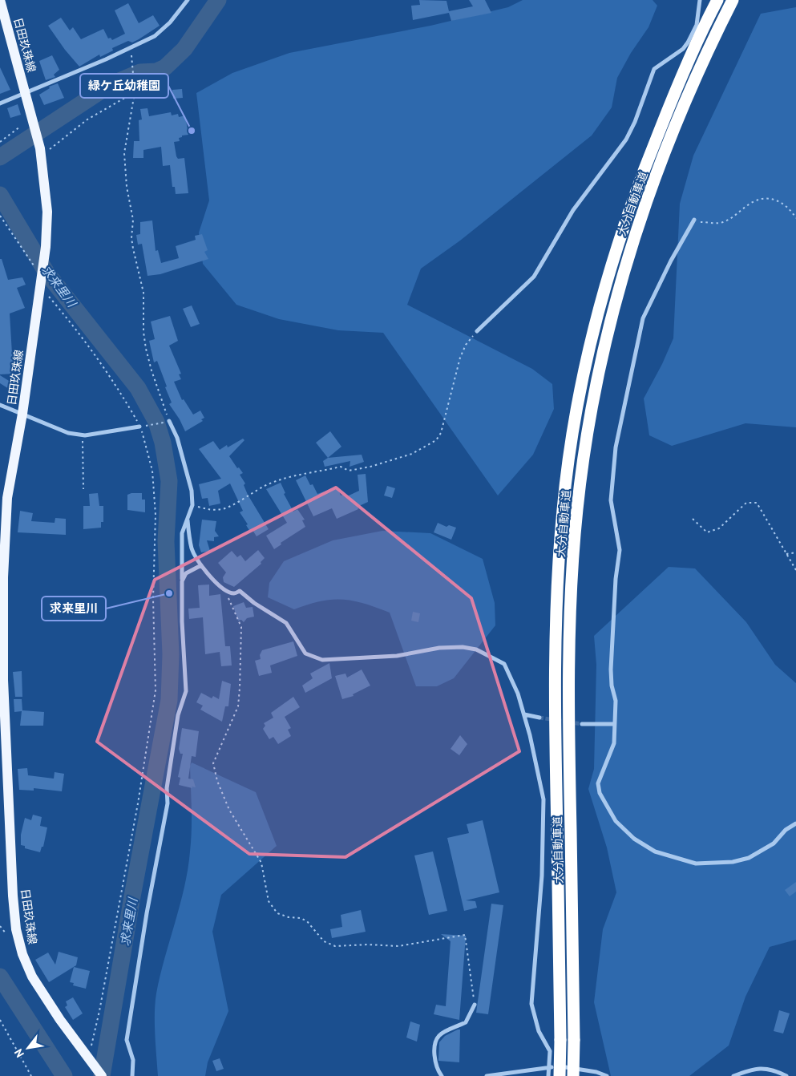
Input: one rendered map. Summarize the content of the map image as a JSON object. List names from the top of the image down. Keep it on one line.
{"streets":{"highway":["大分自動車道"],"main road":["日田玖珠線"]},"water":["求来里川"],"places":["緑ケ丘幼稚園","求来里川"],"north":"bottom left"}
